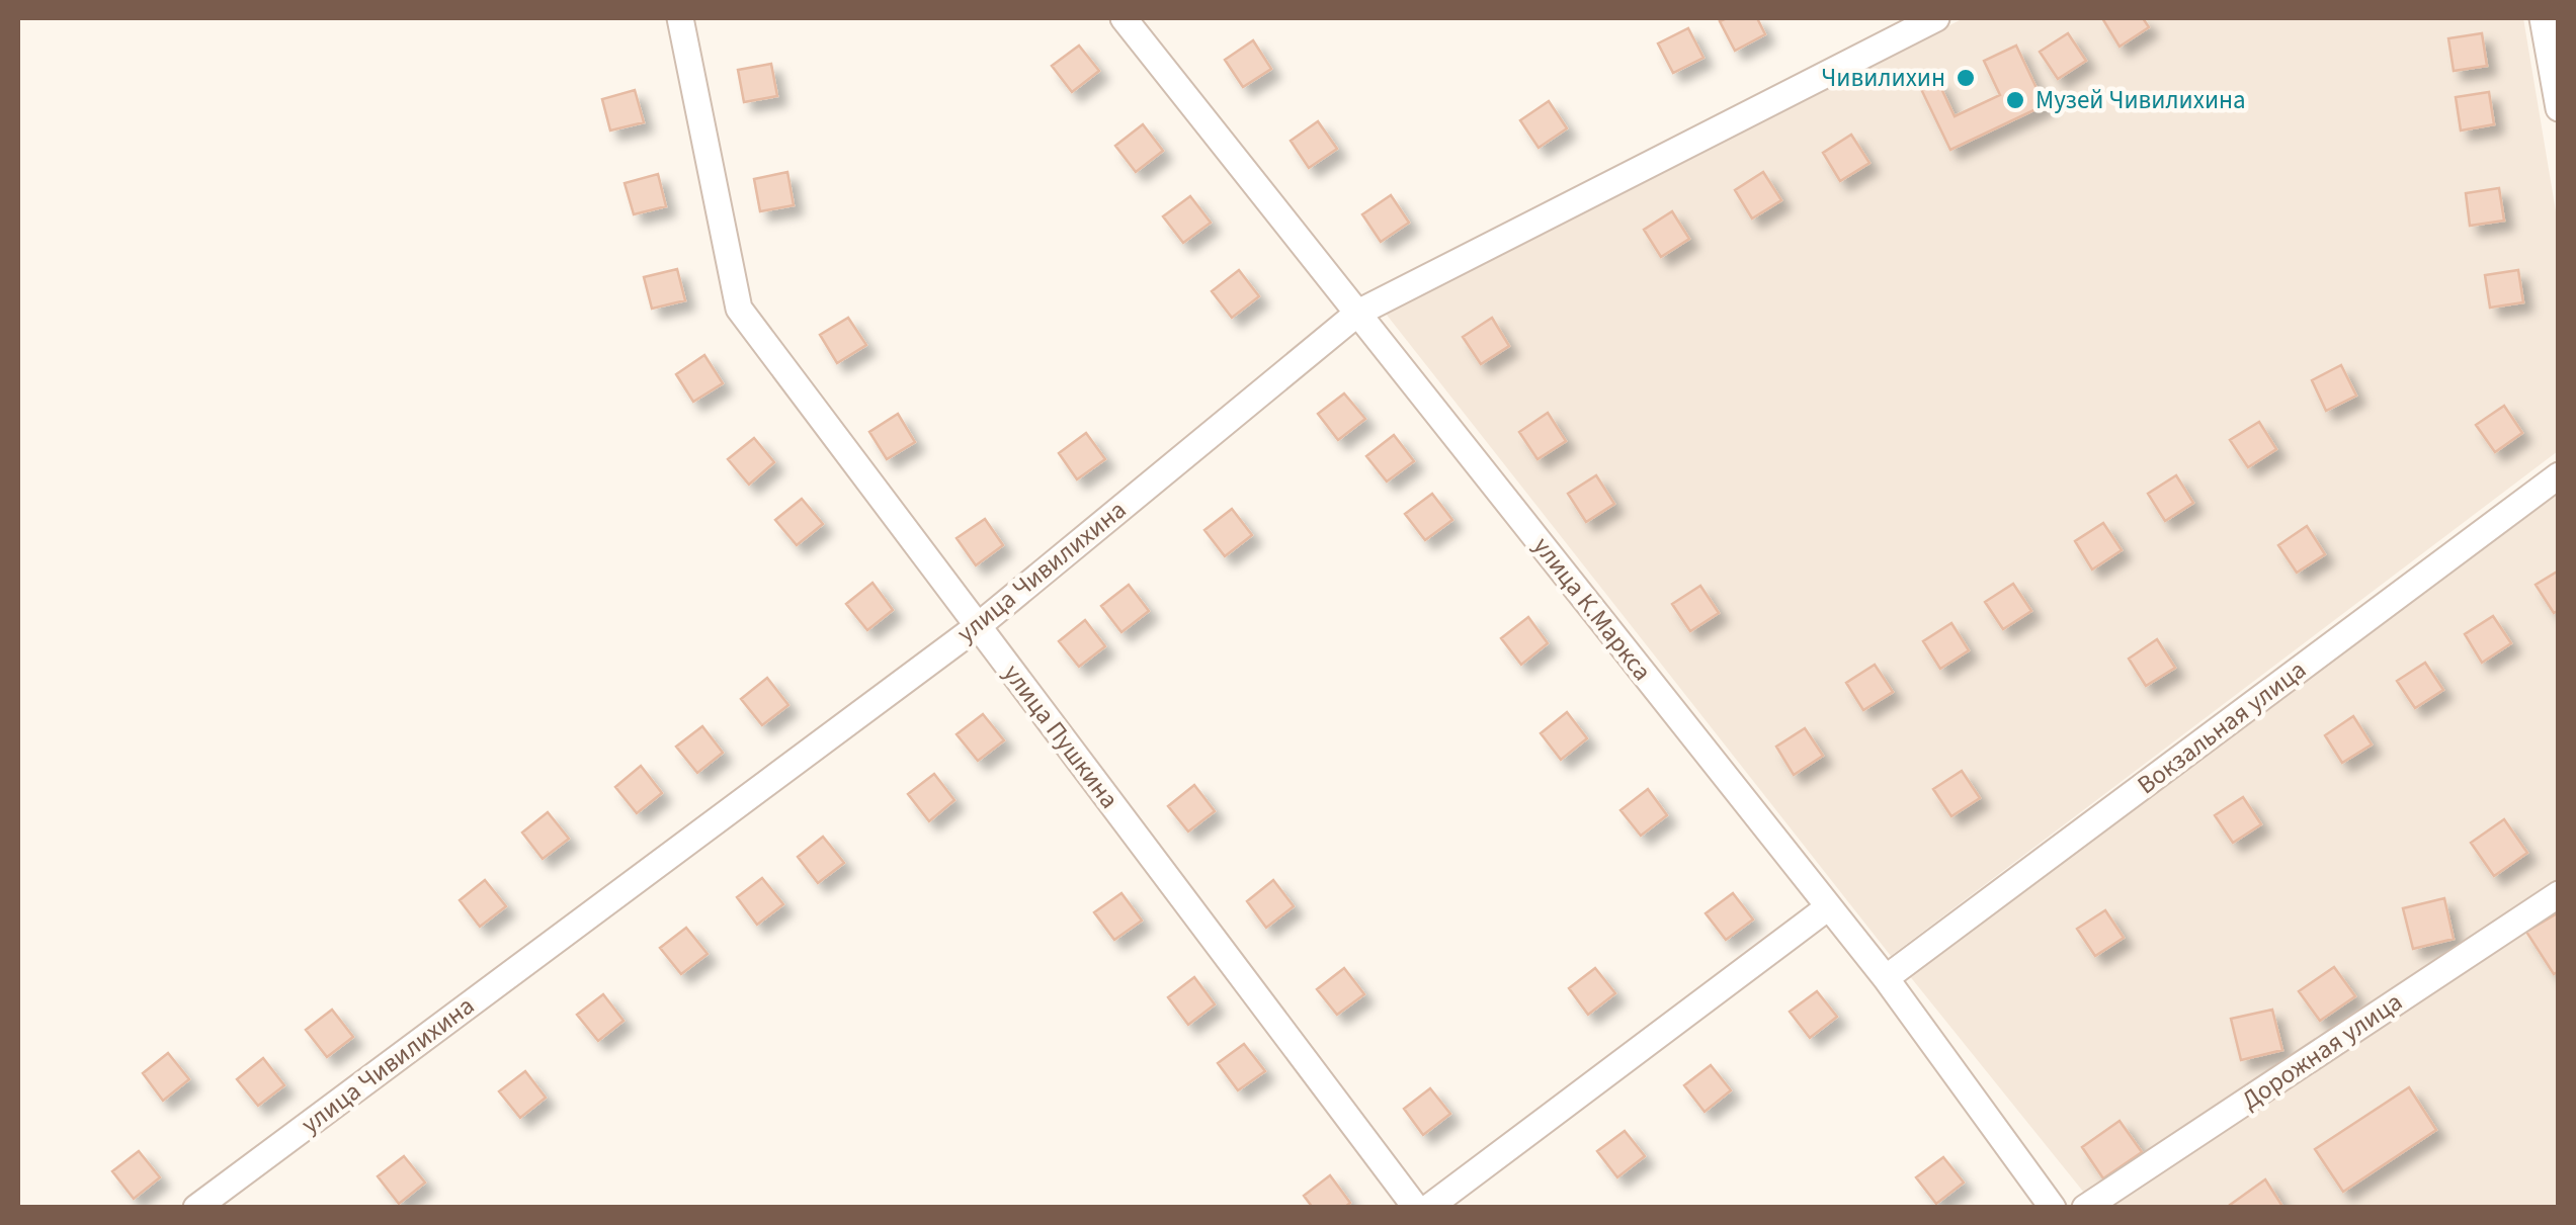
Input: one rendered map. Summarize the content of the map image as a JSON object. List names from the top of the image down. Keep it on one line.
{"streets":{"street":["улица Чивилихина","улица К.Маркса","Вокзальная улица","улица Пушкина","Дорожная улица"]},"crossings":[["улица Чивилихина","улица К.Маркса"],["улица Чивилихина","улица Пушкина"],["улица К.Маркса","Вокзальная улица"]],"places":["Чивилихин","Музей Чивилихина"]}
